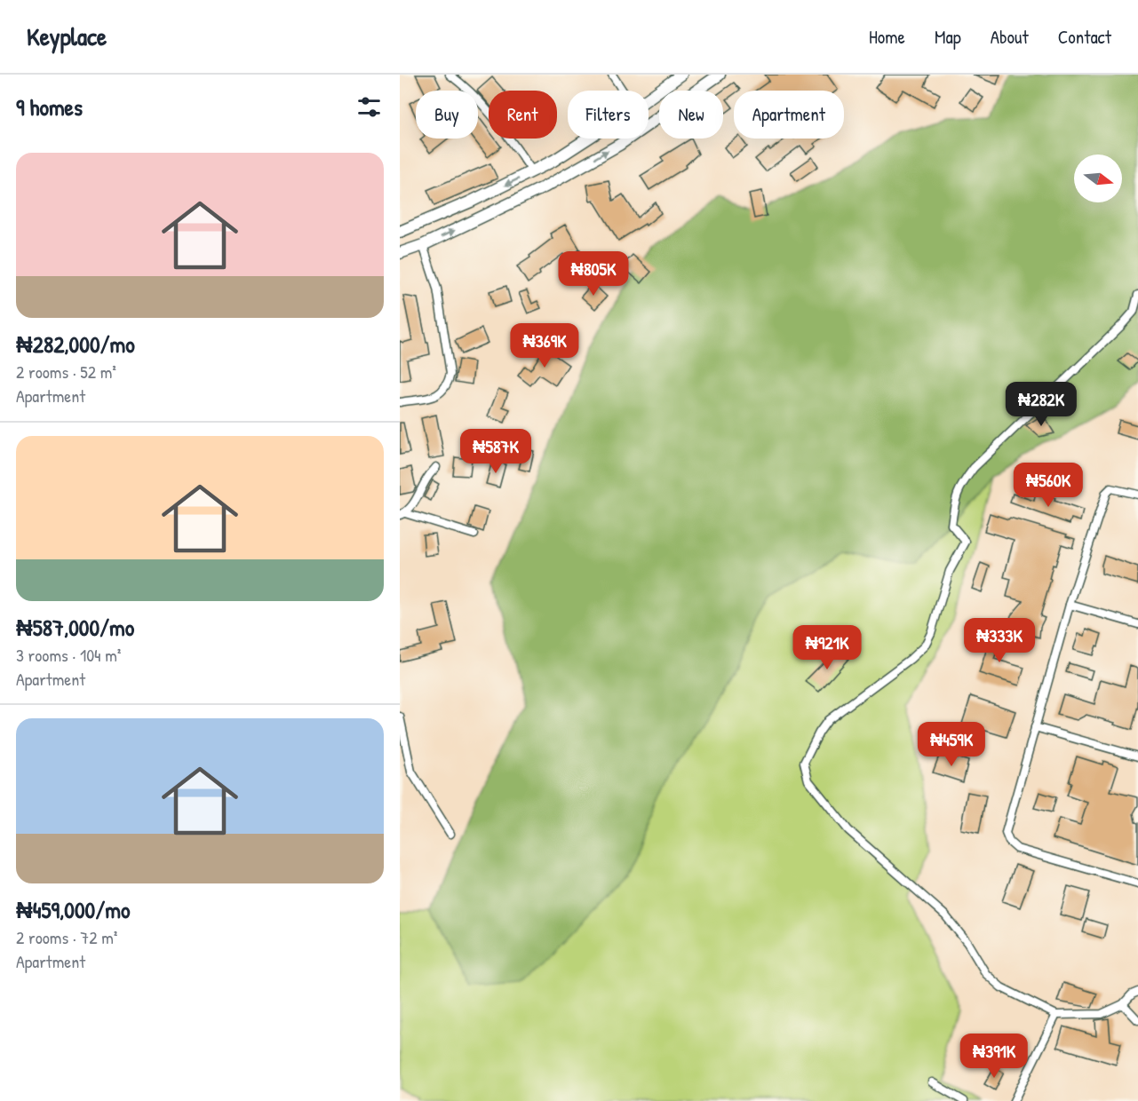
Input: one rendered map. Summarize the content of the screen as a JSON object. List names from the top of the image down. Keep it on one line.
{"north":"right","page":{"header":"Keyplace","nav":["Home","Map","About","Contact"],"heading":"9 homes","chip":["Buy","Rent","Filters","New","Apartment"],"list":[{"name":"₦282,000/mo","note":"2 rooms · 52 m² · Apartment"},{"name":"₦587,000/mo","note":"3 rooms · 104 m² · Apartment"},{"name":"₦459,000/mo","note":"2 rooms · 72 m² · Apartment"}],"price":["₦805K","₦369K","₦282K","₦587K","₦560K","₦333K","₦921K","₦459K","₦391K"]}}
